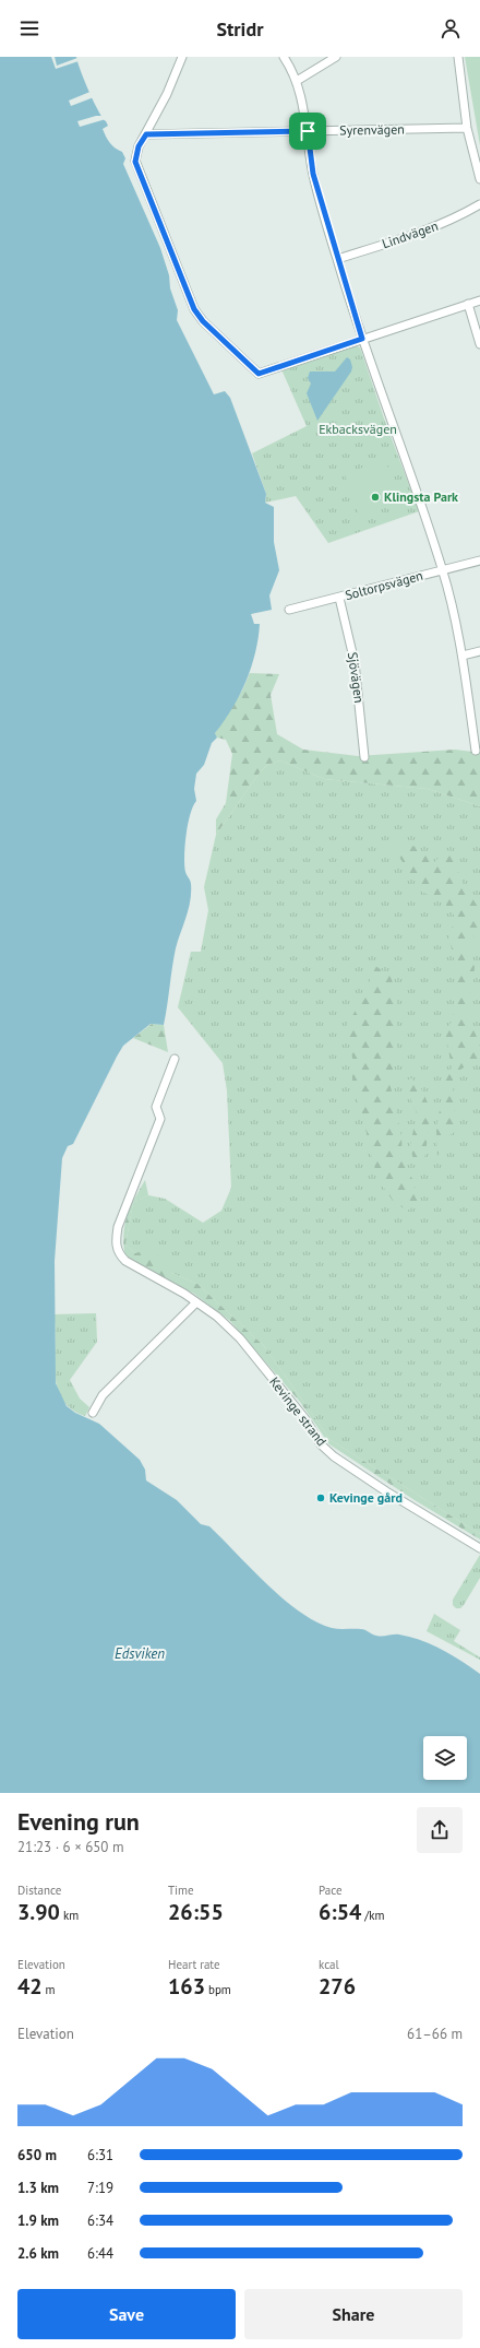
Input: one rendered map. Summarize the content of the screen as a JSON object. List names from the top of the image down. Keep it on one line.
{"streets":{"street":["Syrenvägen","Lindvägen","Soltorpsvägen","Sjövägen","Kevinge strand"]},"crossings":[["Soltorpsvägen","Sjövägen"]],"water":["Edsviken"],"parks":["Ekbacksvägen"],"places":["Klingsta Park","Kevinge gård"],"page":{"header":"Stridr","heading":["Evening run","21:23 · 6 × 650 m"],"stats":[["Distance","3.90 km"],["Time","26:55"],["Pace","6:54 /km"],["Elevation","42 m"],["Heart rate","163 bpm"],["kcal","276"]],"chart":["Elevation","61–66 m"],"list":[{"name":"650 m","note":"6:31"},{"name":"1.3 km","note":"7:19"},{"name":"1.9 km","note":"6:34"},{"name":"2.6 km","note":"6:44"}],"buttons":["Save","Share"]}}
